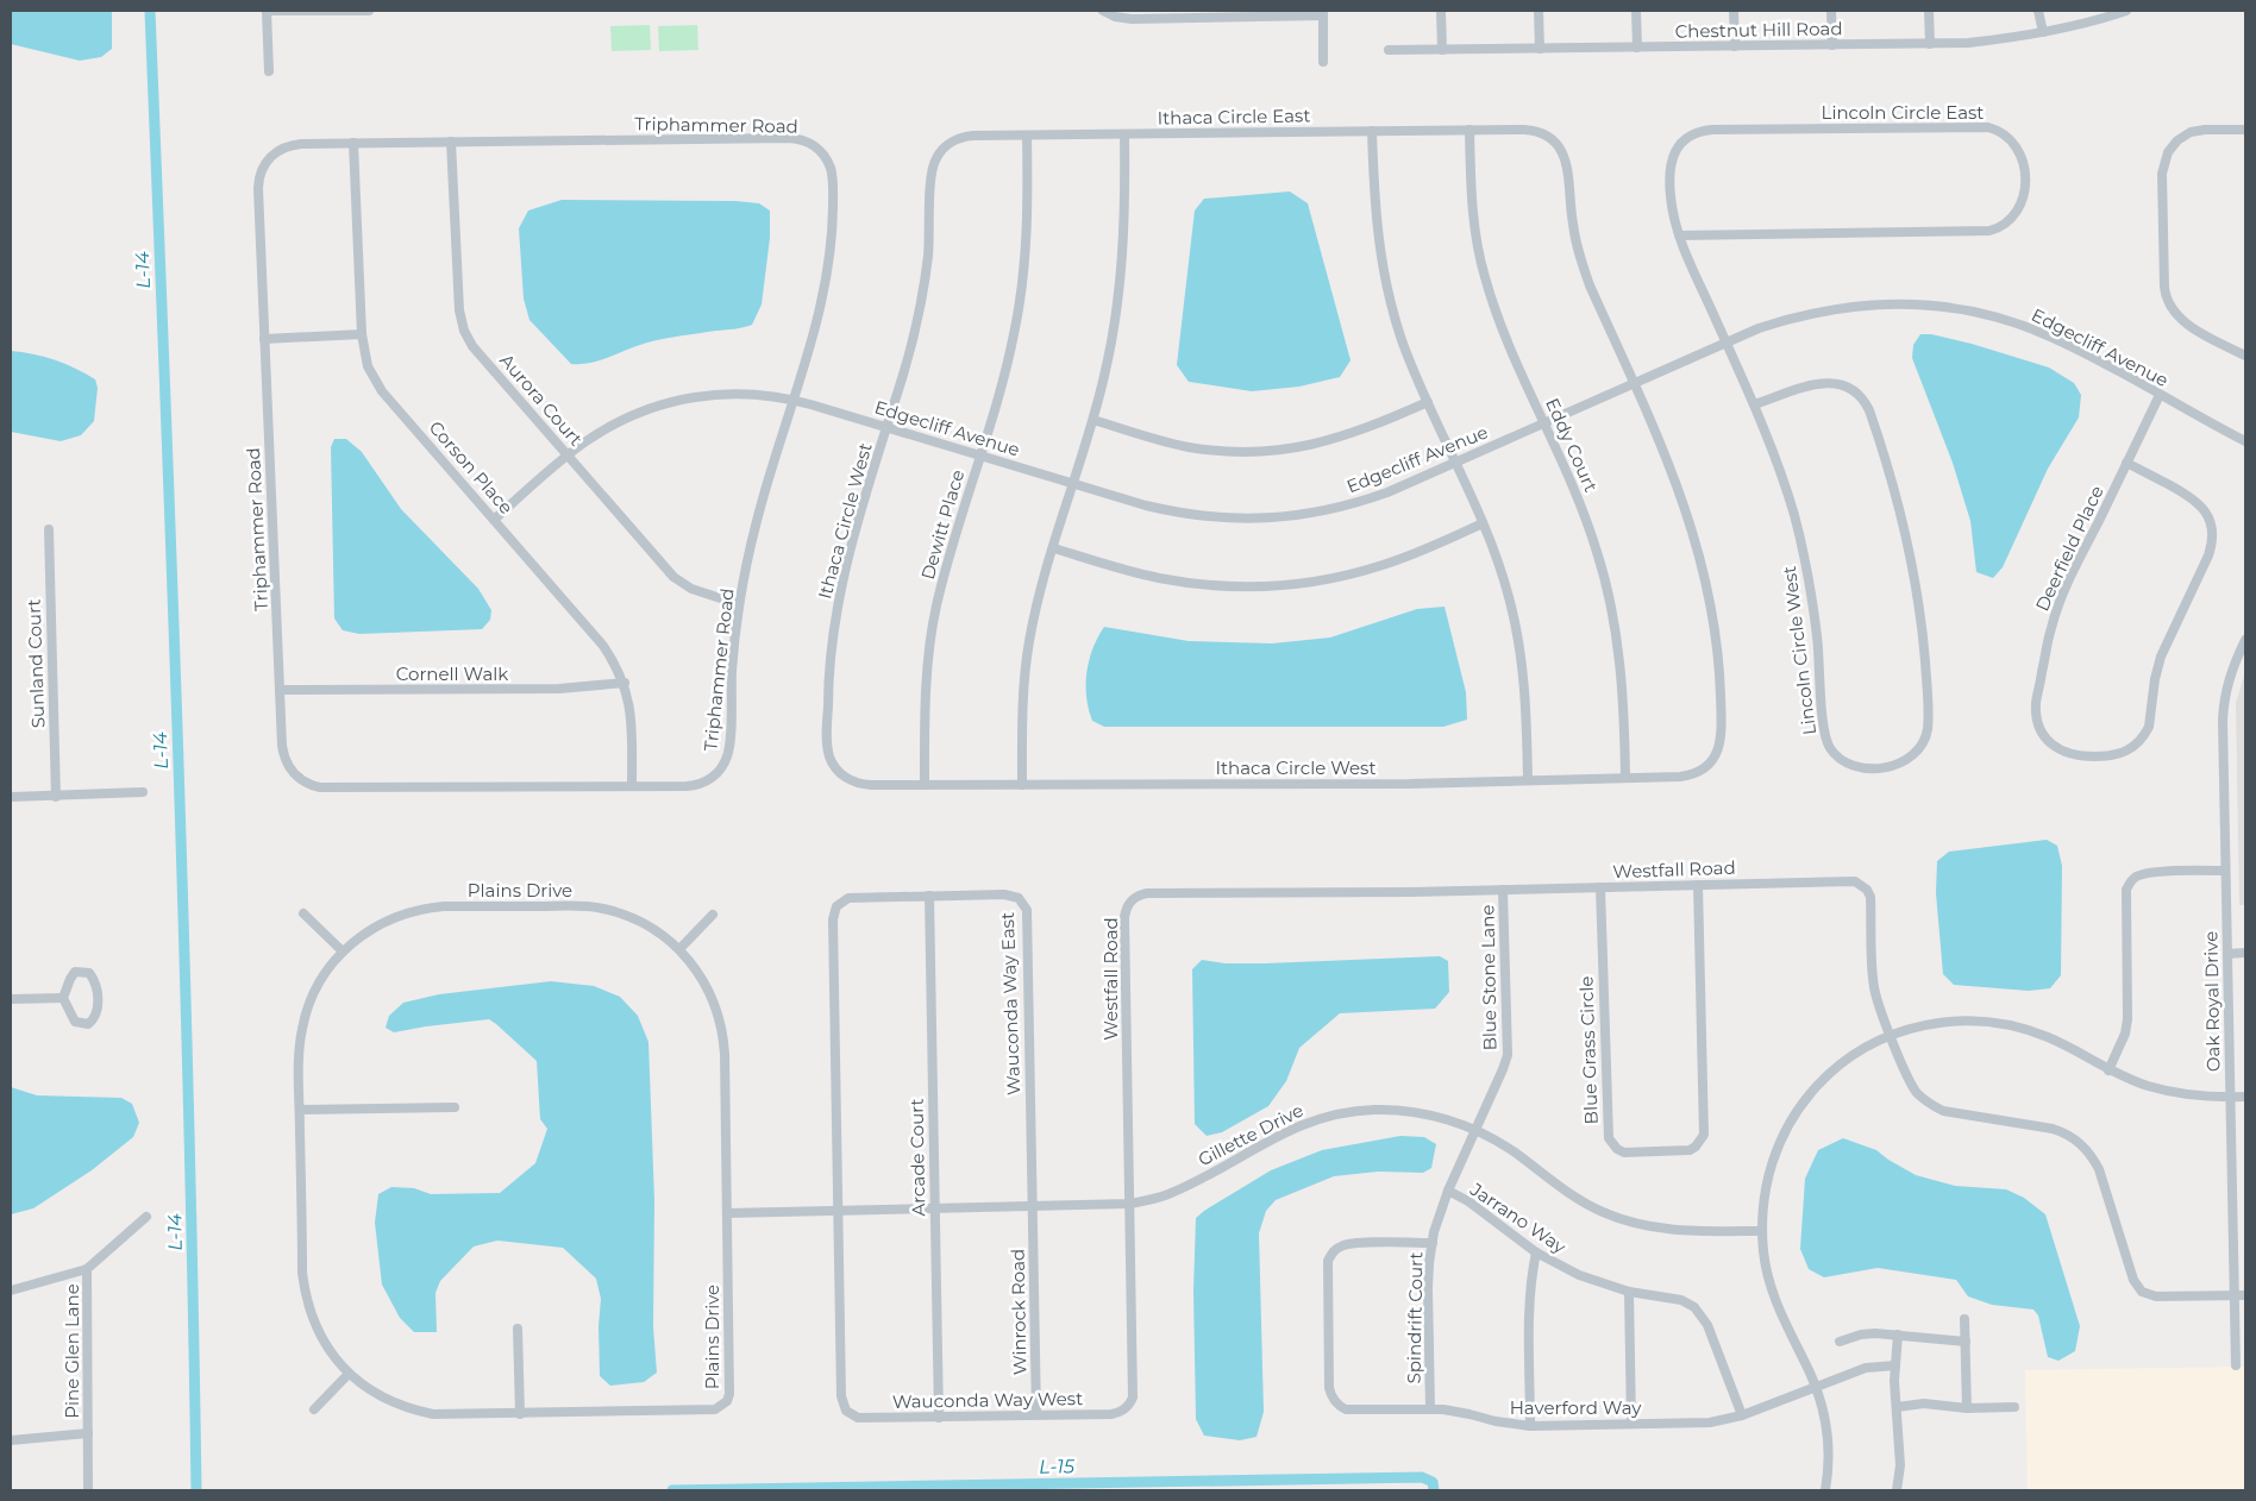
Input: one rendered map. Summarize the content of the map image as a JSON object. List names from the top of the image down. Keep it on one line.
{"streets":{"street":["Chestnut Hill Road","Lincoln Circle East","Ithaca Circle East","Triphammer Road","Edgecliff Avenue","Aurora Court","Eddy Court","Corson Place","Ithaca Circle West","Dewitt Place","Deerfield Place","Lincoln Circle West","Sunland Court","Cornell Walk","Westfall Road","Plains Drive","Blue Stone Lane","Oak Royal Drive","Wauconda Way East","Blue Grass Circle","Gillette Drive","Arcade Court","Jarrano Way","Winrock Road","Spindrift Court","Pine Glen Lane","Wauconda Way West","Haverford Way"]},"crossings":[["Lincoln Circle East","Edgecliff Avenue"],["Lincoln Circle East","Lincoln Circle West"],["Ithaca Circle East","Edgecliff Avenue"],["Ithaca Circle East","Eddy Court"],["Ithaca Circle East","Ithaca Circle West"],["Ithaca Circle East","Dewitt Place"],["Triphammer Road","Edgecliff Avenue"],["Triphammer Road","Aurora Court"],["Triphammer Road","Corson Place"],["Triphammer Road","Cornell Walk"],["Edgecliff Avenue","Aurora Court"],["Edgecliff Avenue","Eddy Court"],["Edgecliff Avenue","Corson Place"],["Edgecliff Avenue","Ithaca Circle West"],["Edgecliff Avenue","Dewitt Place"],["Edgecliff Avenue","Deerfield Place"],["Edgecliff Avenue","Lincoln Circle West"],["Eddy Court","Ithaca Circle West"],["Corson Place","Cornell Walk"],["Ithaca Circle West","Dewitt Place"],["Westfall Road","Blue Stone Lane"],["Westfall Road","Oak Royal Drive"],["Westfall Road","Blue Grass Circle"],["Westfall Road","Gillette Drive"],["Westfall Road","Wauconda Way West"],["Plains Drive","Gillette Drive"],["Blue Stone Lane","Gillette Drive"],["Blue Stone Lane","Spindrift Court"],["Wauconda Way East","Gillette Drive"],["Wauconda Way East","Arcade Court"],["Wauconda Way East","Winrock Road"],["Wauconda Way East","Wauconda Way West"],["Gillette Drive","Arcade Court"],["Gillette Drive","Winrock Road"],["Gillette Drive","Spindrift Court"],["Gillette Drive","Wauconda Way West"],["Arcade Court","Wauconda Way West"],["Jarrano Way","Spindrift Court"],["Jarrano Way","Haverford Way"],["Winrock Road","Wauconda Way West"],["Spindrift Court","Haverford Way"]],"water":["L-14","L-15"]}
